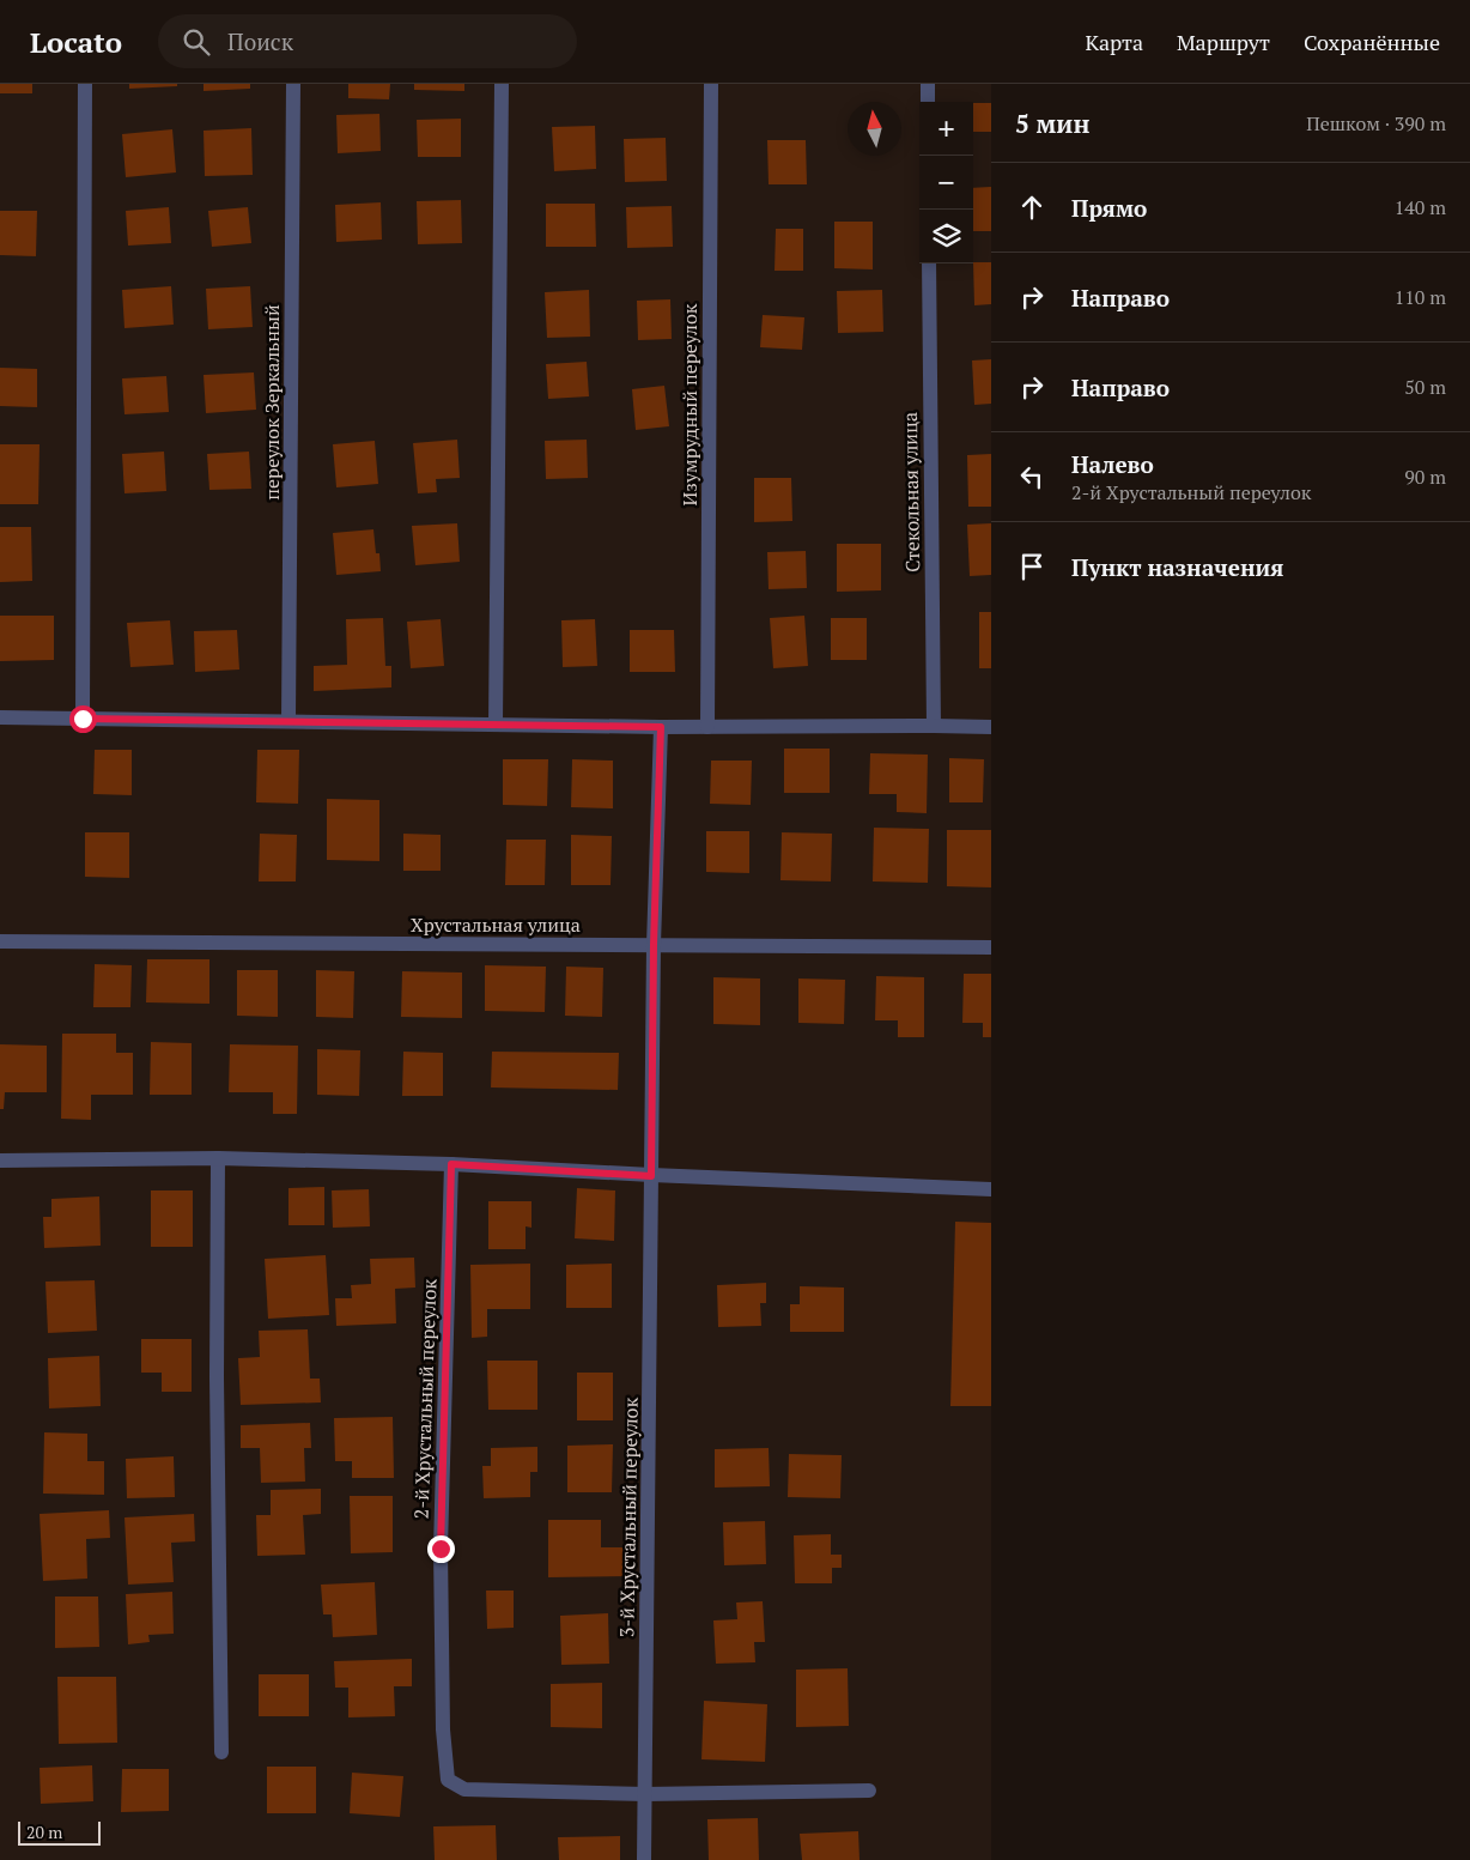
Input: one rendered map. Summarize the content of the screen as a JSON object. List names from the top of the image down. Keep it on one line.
{"streets":{"street":["переулок Зеркальный","Изумрудный переулок","Стекольная улица","Хрустальная улица","2-й Хрустальный переулок","3-й Хрустальный переулок"]},"crossings":[["Хрустальная улица","3-й Хрустальный переулок"],["2-й Хрустальный переулок","3-й Хрустальный переулок"]],"scale_bar":"20 m","north":"top","page":{"header":"Locato","search":"Поиск","nav":["Карта","Маршрут","Сохранённые"],"heading":["5 мин","Пешком · 390 m"],"map_buttons":["+","−"],"list":[["Прямо","140 m"],["Направо","110 m"],["Направо","50 m"],["Налево","2-й Хрустальный переулок","90 m"],"Пункт назначения"],"scale":"20 m"}}
